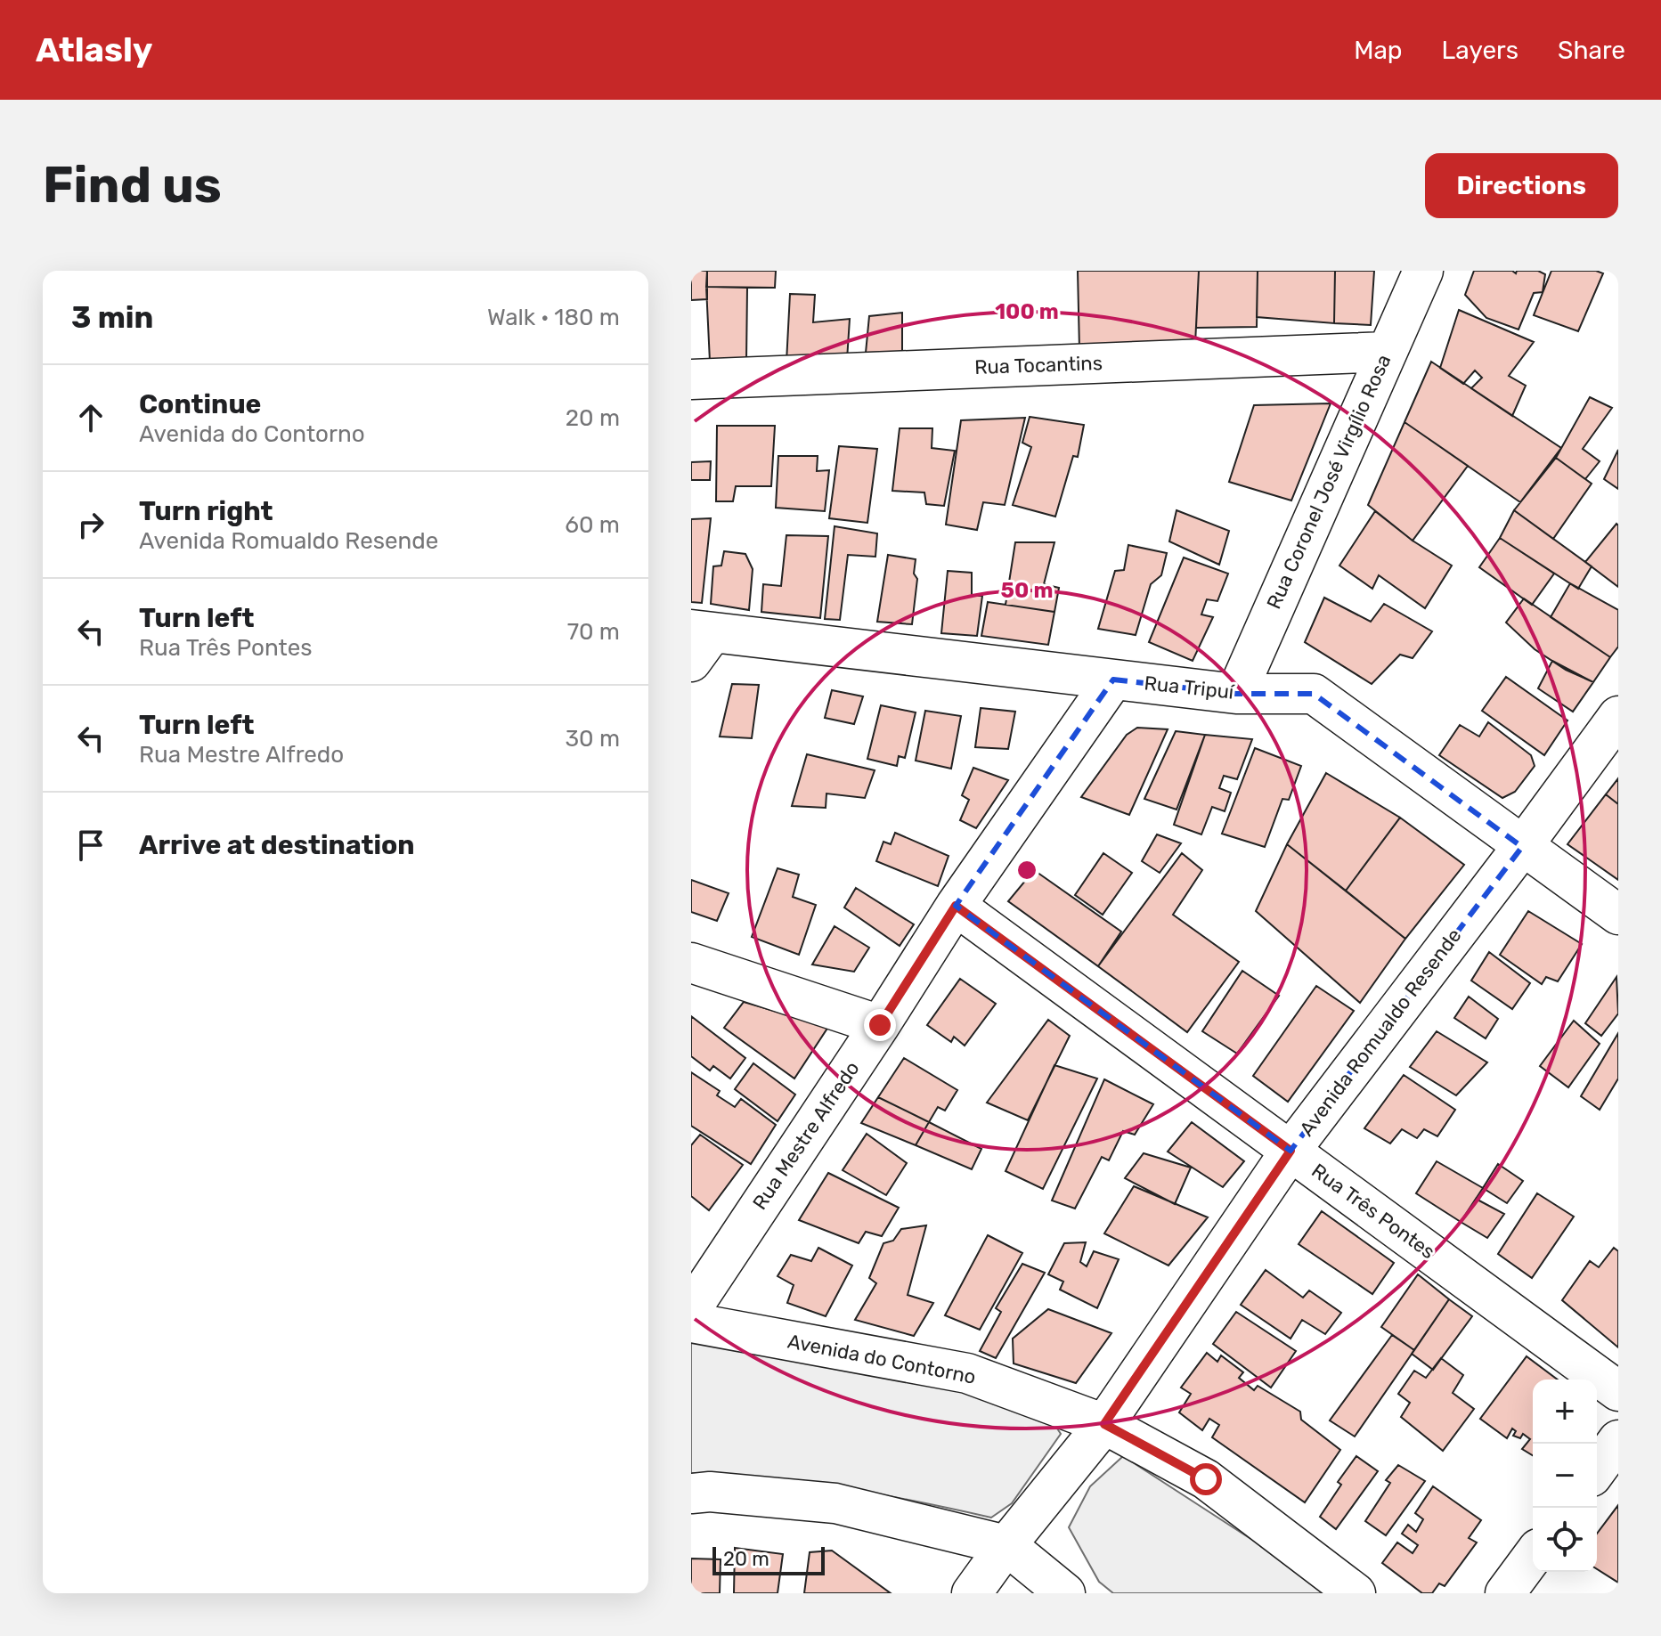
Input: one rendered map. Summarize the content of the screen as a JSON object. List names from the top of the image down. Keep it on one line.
{"streets":{"street":["Rua Tocantins","Rua Coronel José Virgílio Rosa","Rua Tripuí","Avenida Romualdo Resende","Rua Mestre Alfredo","Rua Três Pontes","Avenida do Contorno"]},"crossings":[["Rua Tocantins","Rua Coronel José Virgílio Rosa"],["Rua Coronel José Virgílio Rosa","Rua Tripuí"],["Rua Tripuí","Avenida Romualdo Resende"],["Rua Tripuí","Rua Mestre Alfredo"],["Avenida Romualdo Resende","Rua Três Pontes"],["Avenida Romualdo Resende","Avenida do Contorno"],["Rua Mestre Alfredo","Rua Três Pontes"]],"scale_bar":"20 m","page":{"header":"Atlasly","nav":["Map","Layers","Share"],"buttons":"Directions","title":"Find us","heading":["3 min","Walk · 180 m"],"list":[["Continue","Avenida do Contorno","20 m"],["Turn right","Avenida Romualdo Resende","60 m"],["Turn left","Rua Três Pontes","70 m"],["Turn left","Rua Mestre Alfredo","30 m"],"Arrive at destination"],"map_buttons":["+","−"],"scale":"20 m"},"rings":["100 m","50 m"]}
